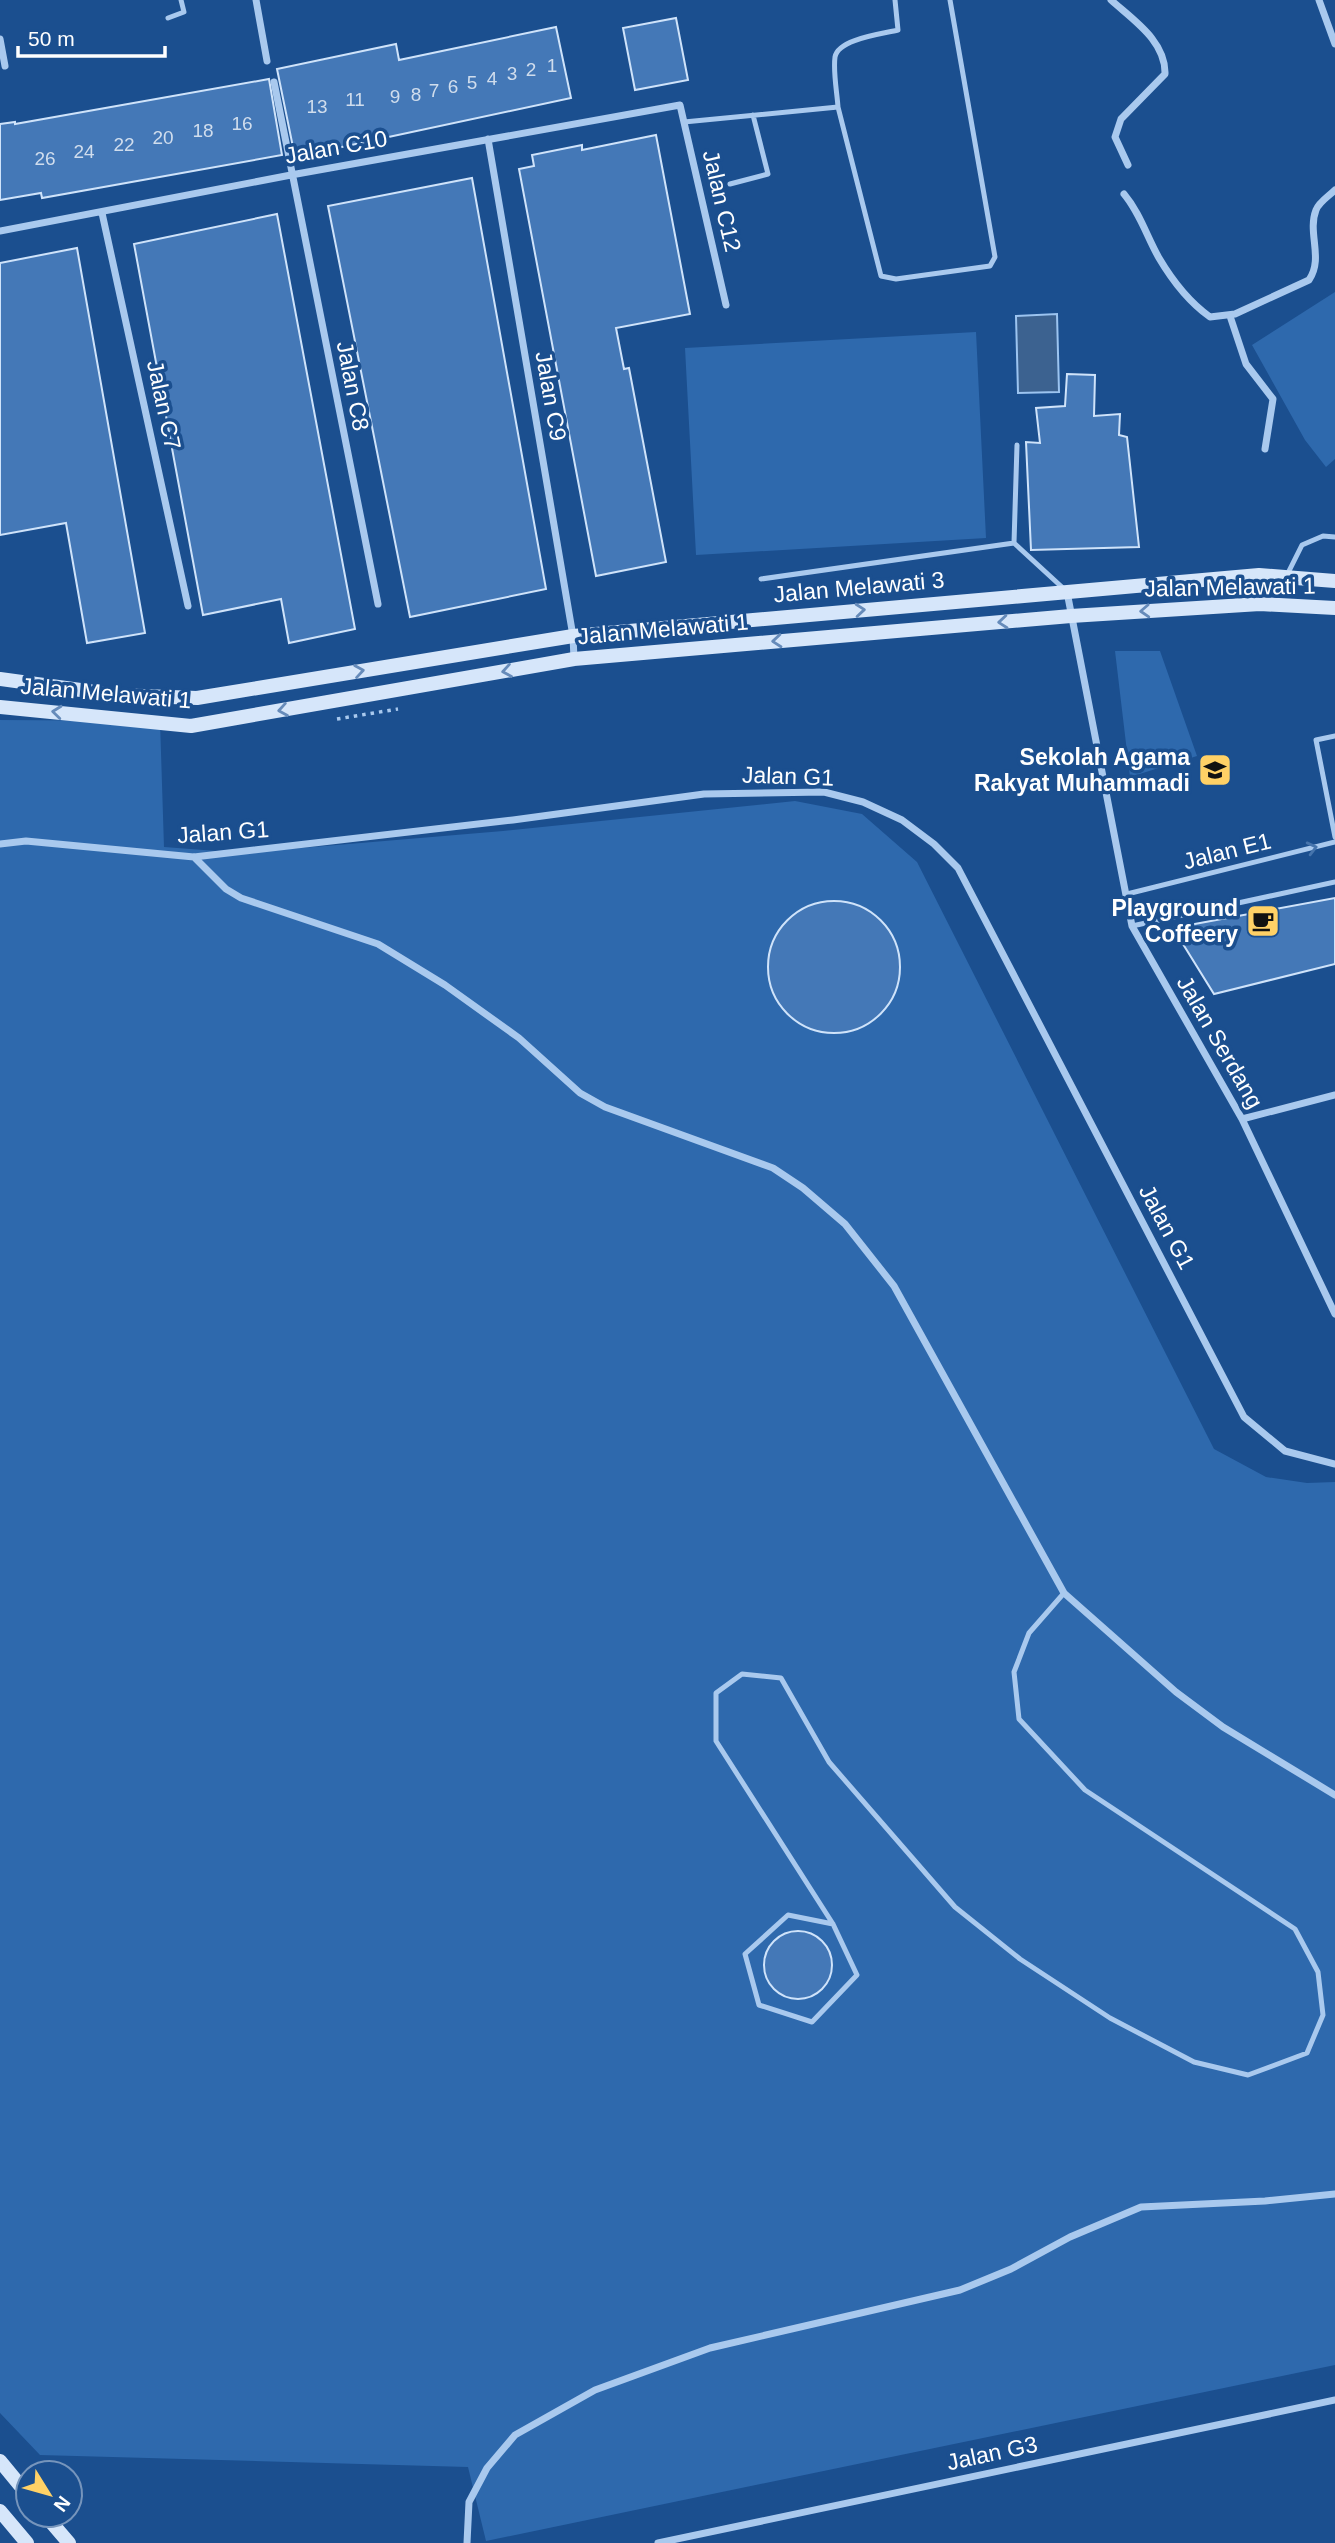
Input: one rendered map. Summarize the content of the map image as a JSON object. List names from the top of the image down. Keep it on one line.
{"streets":{"street":["Jalan C10","Jalan C12","Jalan C8","Jalan C9","Jalan C7","Jalan Melawati 3","Jalan Melawati 1","Jalan G1","Jalan Serdang","Jalan G3"],"lane":["Jalan E1"]},"crossings":[["Jalan C10","Jalan C12"],["Jalan C10","Jalan C8"],["Jalan C10","Jalan C9"],["Jalan C10","Jalan C7"],["Jalan C9","Jalan Melawati 3"],["Jalan C9","Jalan Melawati 1"],["Jalan Melawati 3","Jalan Melawati 1"],["Jalan Melawati 3","Jalan Serdang"],["Jalan Melawati 1","Jalan Serdang"],["Jalan E1","Jalan Serdang"]],"one_way":["Jalan Melawati 3"],"places":{"school or university":["Sekolah Agama Rakyat Muhammadi"],"cafe":["Playground Coffeery"]},"house_numbers":["1","2","3","4","5","6","7","8","9","11","13","16","18","20","22","24","26"],"scale_bar":"50 m","north":"bottom right"}
